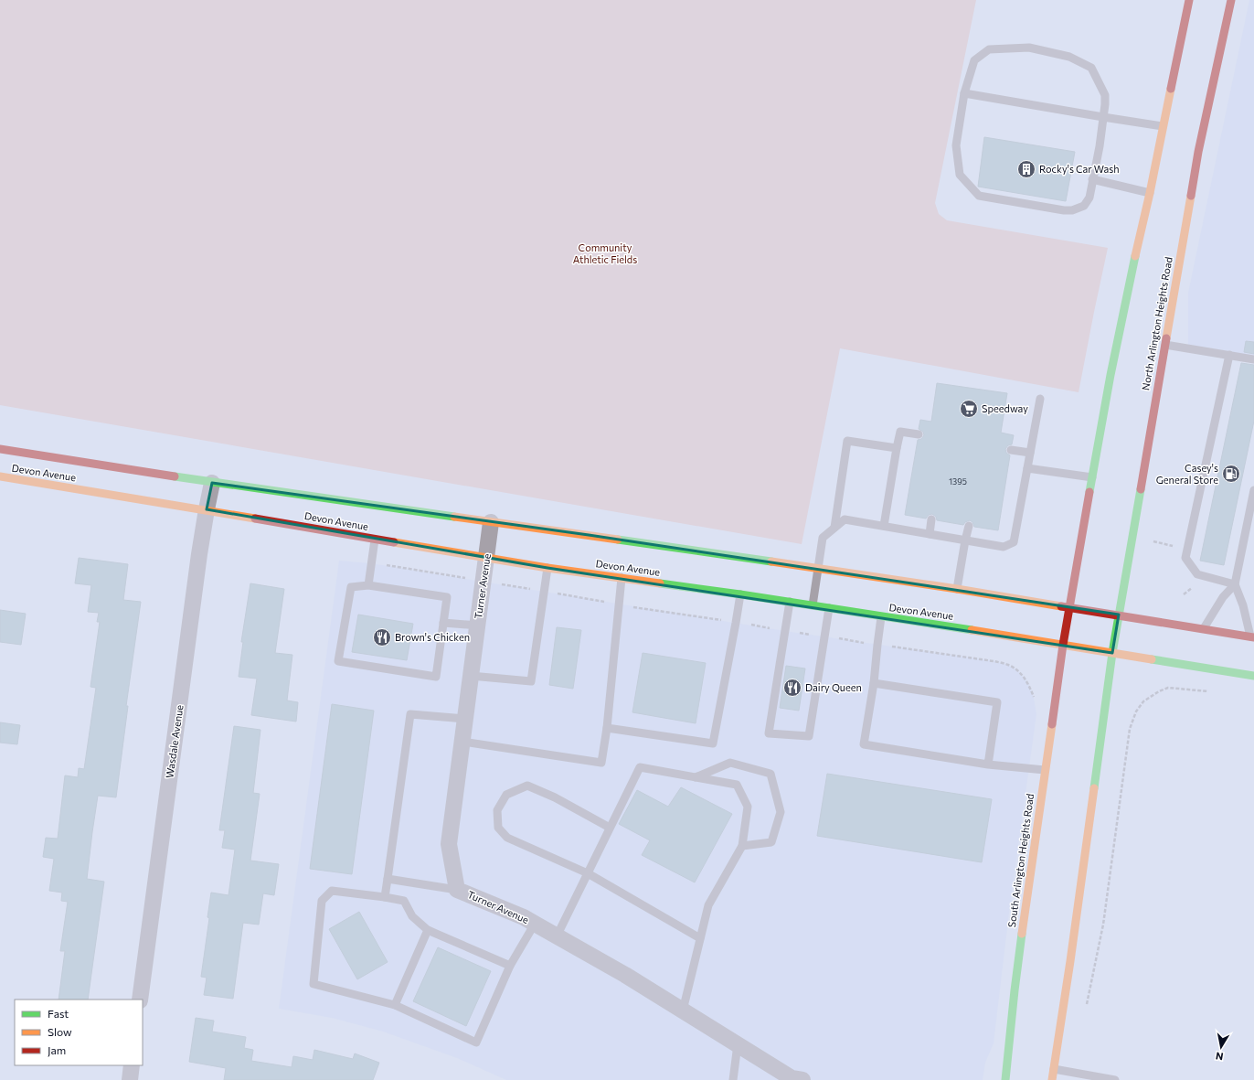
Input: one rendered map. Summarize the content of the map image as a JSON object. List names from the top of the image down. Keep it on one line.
{"streets":{"main road":["North Arlington Heights Road","Devon Avenue","South Arlington Heights Road"],"street":["Turner Avenue","Wasdale Avenue"]},"crossings":[["North Arlington Heights Road","Devon Avenue"],["Devon Avenue","Turner Avenue"],["Devon Avenue","Wasdale Avenue"],["Devon Avenue","South Arlington Heights Road"]],"parks":["Community Athletic Fields"],"places":{"building":["Rocky's Car Wash"],"supermarket":["Speedway"],"fuel station":["Casey's General Store"],"restaurant":["Brown's Chicken","Dairy Queen"]},"house_numbers":["1395"],"legend":["Fast","Slow","Jam"],"north":"bottom"}
